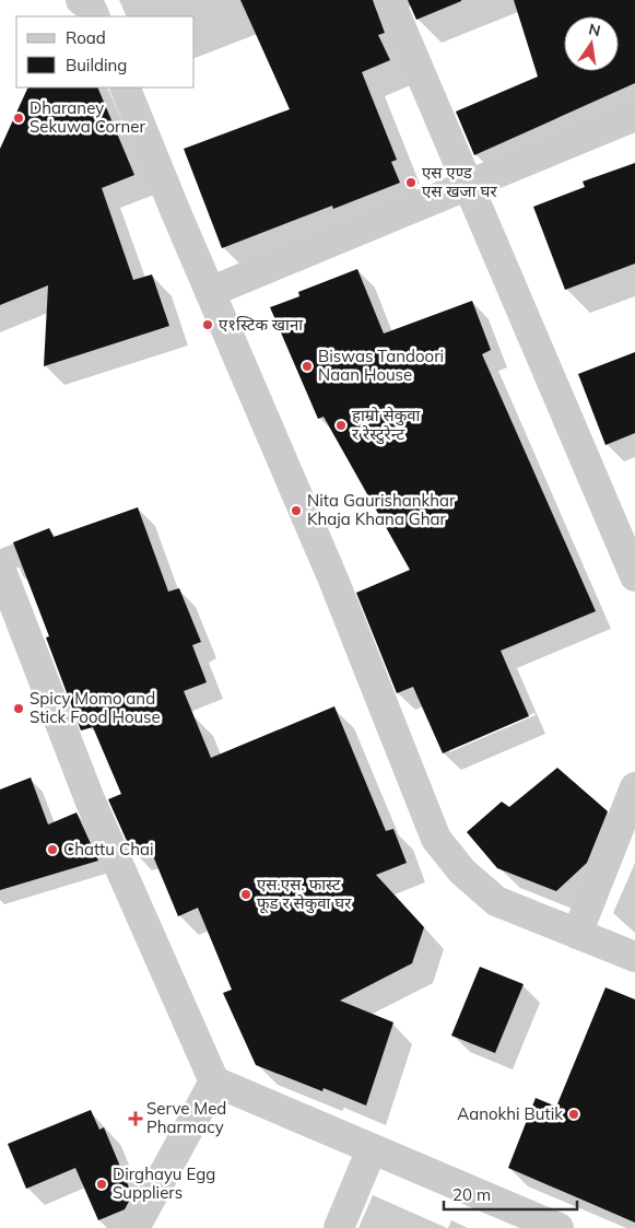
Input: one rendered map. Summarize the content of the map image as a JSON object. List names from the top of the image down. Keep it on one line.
{"places":{"other":["Dharaney Sekuwa Corner","एस एण्ड एस खजा घर","ए१स्टिक खाना","Biswas Tandoori Naan House","हाम्रो सेकुवा र रेस्टुरेन्ट","Nita Gaurishankhar Khaja Khana Ghar","Spicy Momo and Stick Food House","Chattu Chai","एस.एस. फास्ट फूड र सेकुवा घर","Aanokhi Butik","Dirghayu Egg Suppliers"],"health":["Serve Med Pharmacy"]},"legend":["Road","Building"],"scale_bar":"20 m","north":"top"}
